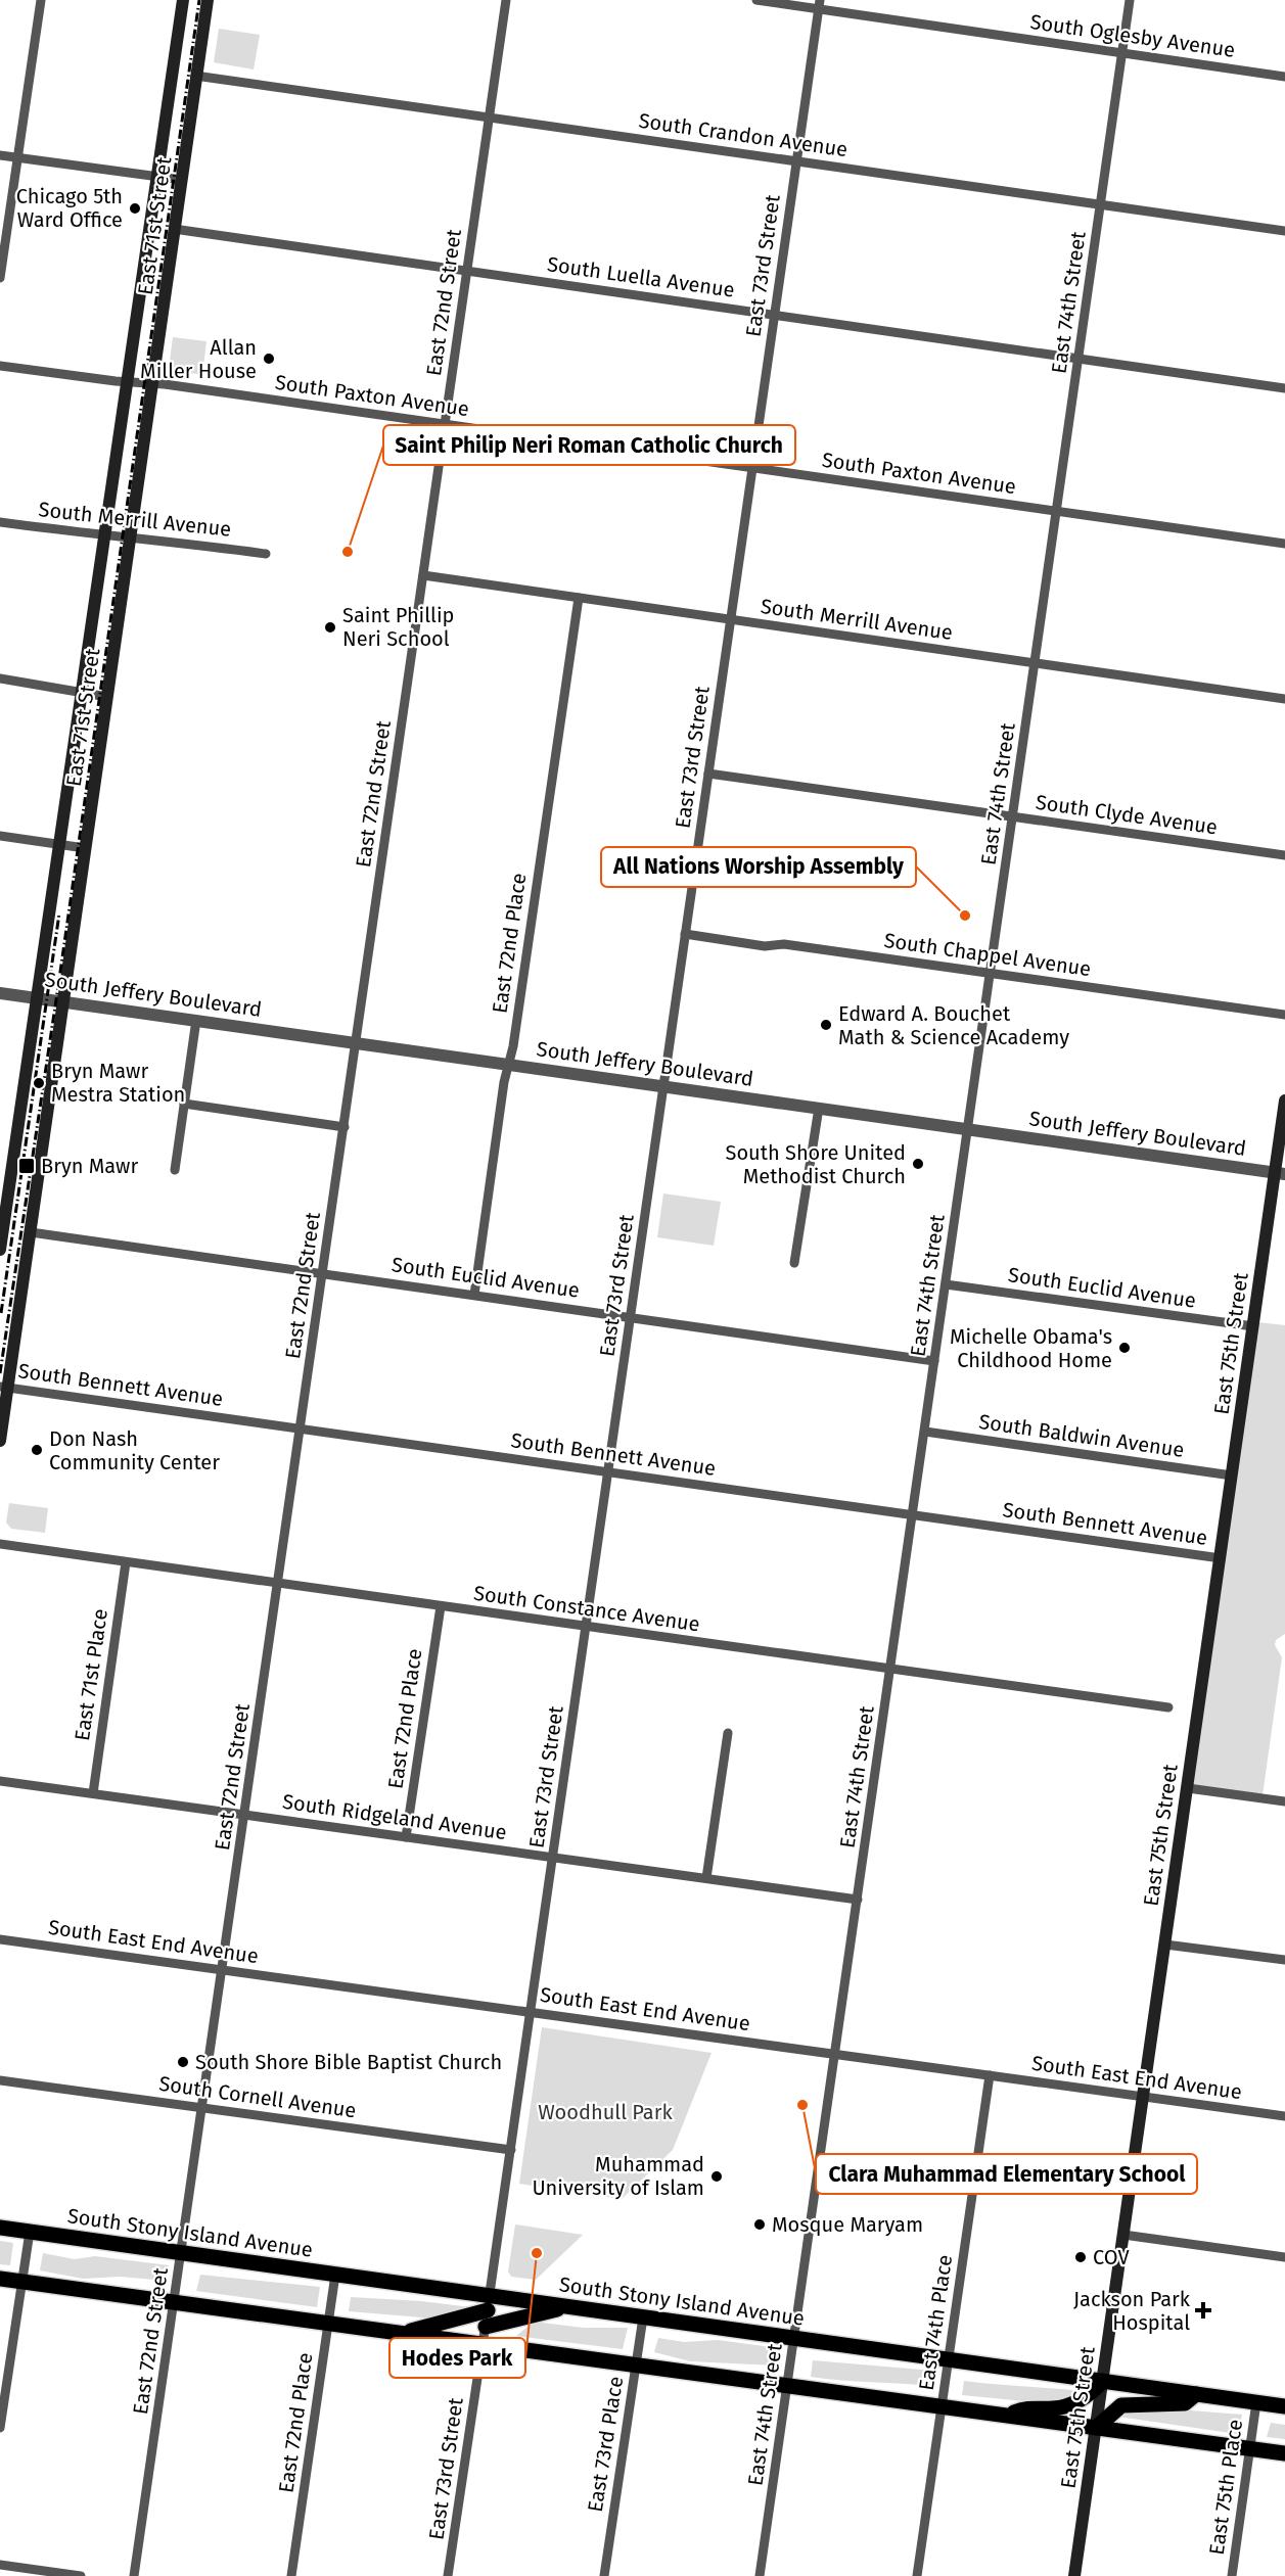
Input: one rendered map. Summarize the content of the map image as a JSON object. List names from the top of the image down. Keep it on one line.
{"streets":{"highway":["South Stony Island Avenue"],"main road":["East 71st Street","East 75th Street"],"street":["South Oglesby Avenue","South Crandon Avenue","East 73rd Street","South Luella Avenue","East 72nd Street","East 74th Street","South Paxton Avenue","South Merrill Avenue","South Clyde Avenue","East 72nd Place","South Chappel Avenue","South Jeffery Boulevard","South Euclid Avenue","South Bennett Avenue","South Baldwin Avenue","South Constance Avenue","East 71st Place","South Ridgeland Avenue","South East End Avenue","South Cornell Avenue","East 74th Place","East 73rd Place","East 75th Place"]},"crossings":[["South Oglesby Avenue","East 73rd Street"],["South Oglesby Avenue","East 74th Street"],["South Crandon Avenue","East 71st Street"],["South Crandon Avenue","East 73rd Street"],["South Crandon Avenue","East 72nd Street"],["South Crandon Avenue","East 74th Street"],["East 71st Street","South Luella Avenue"],["East 71st Street","South Paxton Avenue"],["East 71st Street","South Merrill Avenue"],["East 71st Street","South Jeffery Boulevard"],["East 71st Street","South Euclid Avenue"],["East 71st Street","South Bennett Avenue"],["East 73rd Street","South Luella Avenue"],["East 73rd Street","South Paxton Avenue"],["East 73rd Street","South Merrill Avenue"],["East 73rd Street","South Clyde Avenue"],["East 73rd Street","South Chappel Avenue"],["East 73rd Street","South Jeffery Boulevard"],["East 73rd Street","South Euclid Avenue"],["East 73rd Street","South Bennett Avenue"],["East 73rd Street","South Constance Avenue"],["East 73rd Street","South Ridgeland Avenue"],["East 73rd Street","South East End Avenue"],["East 73rd Street","South Cornell Avenue"],["East 73rd Street","South Stony Island Avenue"],["South Luella Avenue","East 72nd Street"],["South Luella Avenue","East 74th Street"],["East 72nd Street","South Paxton Avenue"],["East 72nd Street","South Merrill Avenue"],["East 72nd Street","South Jeffery Boulevard"],["East 72nd Street","South Euclid Avenue"],["East 72nd Street","South Bennett Avenue"],["East 72nd Street","South Constance Avenue"],["East 72nd Street","South Ridgeland Avenue"],["East 72nd Street","South East End Avenue"],["East 72nd Street","South Cornell Avenue"],["East 72nd Street","South Stony Island Avenue"],["East 74th Street","South Paxton Avenue"],["East 74th Street","South Merrill Avenue"],["East 74th Street","South Clyde Avenue"],["East 74th Street","South Chappel Avenue"],["East 74th Street","South Jeffery Boulevard"],["East 74th Street","South Euclid Avenue"],["East 74th Street","South Bennett Avenue"],["East 74th Street","South Baldwin Avenue"],["East 74th Street","South Constance Avenue"],["East 74th Street","South Ridgeland Avenue"],["East 74th Street","South East End Avenue"],["East 74th Street","South Stony Island Avenue"],["South Merrill Avenue","East 72nd Place"],["East 72nd Place","South Jeffery Boulevard"],["East 72nd Place","South Euclid Avenue"],["East 72nd Place","South Constance Avenue"],["East 72nd Place","South Ridgeland Avenue"],["East 72nd Place","South Stony Island Avenue"],["South Jeffery Boulevard","East 75th Street"],["South Euclid Avenue","East 75th Street"],["East 75th Street","South Bennett Avenue"],["East 75th Street","South Baldwin Avenue"],["East 75th Street","South East End Avenue"],["East 75th Street","South Stony Island Avenue"],["South Constance Avenue","East 71st Place"],["East 71st Place","South Ridgeland Avenue"],["South East End Avenue","East 74th Place"],["South Stony Island Avenue","East 74th Place"],["South Stony Island Avenue","East 73rd Place"],["South Stony Island Avenue","East 75th Place"]],"parks":["Woodhull Park"],"places":{"other":["Chicago 5th Ward Office","Allan Miller House","Saint Philip Neri Roman Catholic Church","Saint Phillip Neri School","All Nations Worship Assembly","Edward A. Bouchet Math & Science Academy","Bryn Mawr Mestra Station","South Shore United Methodist Church","Michelle Obama's Childhood Home","Don Nash Community Center","South Shore Bible Baptist Church","Clara Muhammad Elementary School","Muhammad University of Islam","Mosque Maryam","Hodes Park","COV"],"transit":["Bryn Mawr"],"health":["Jackson Park Hospital"]}}
